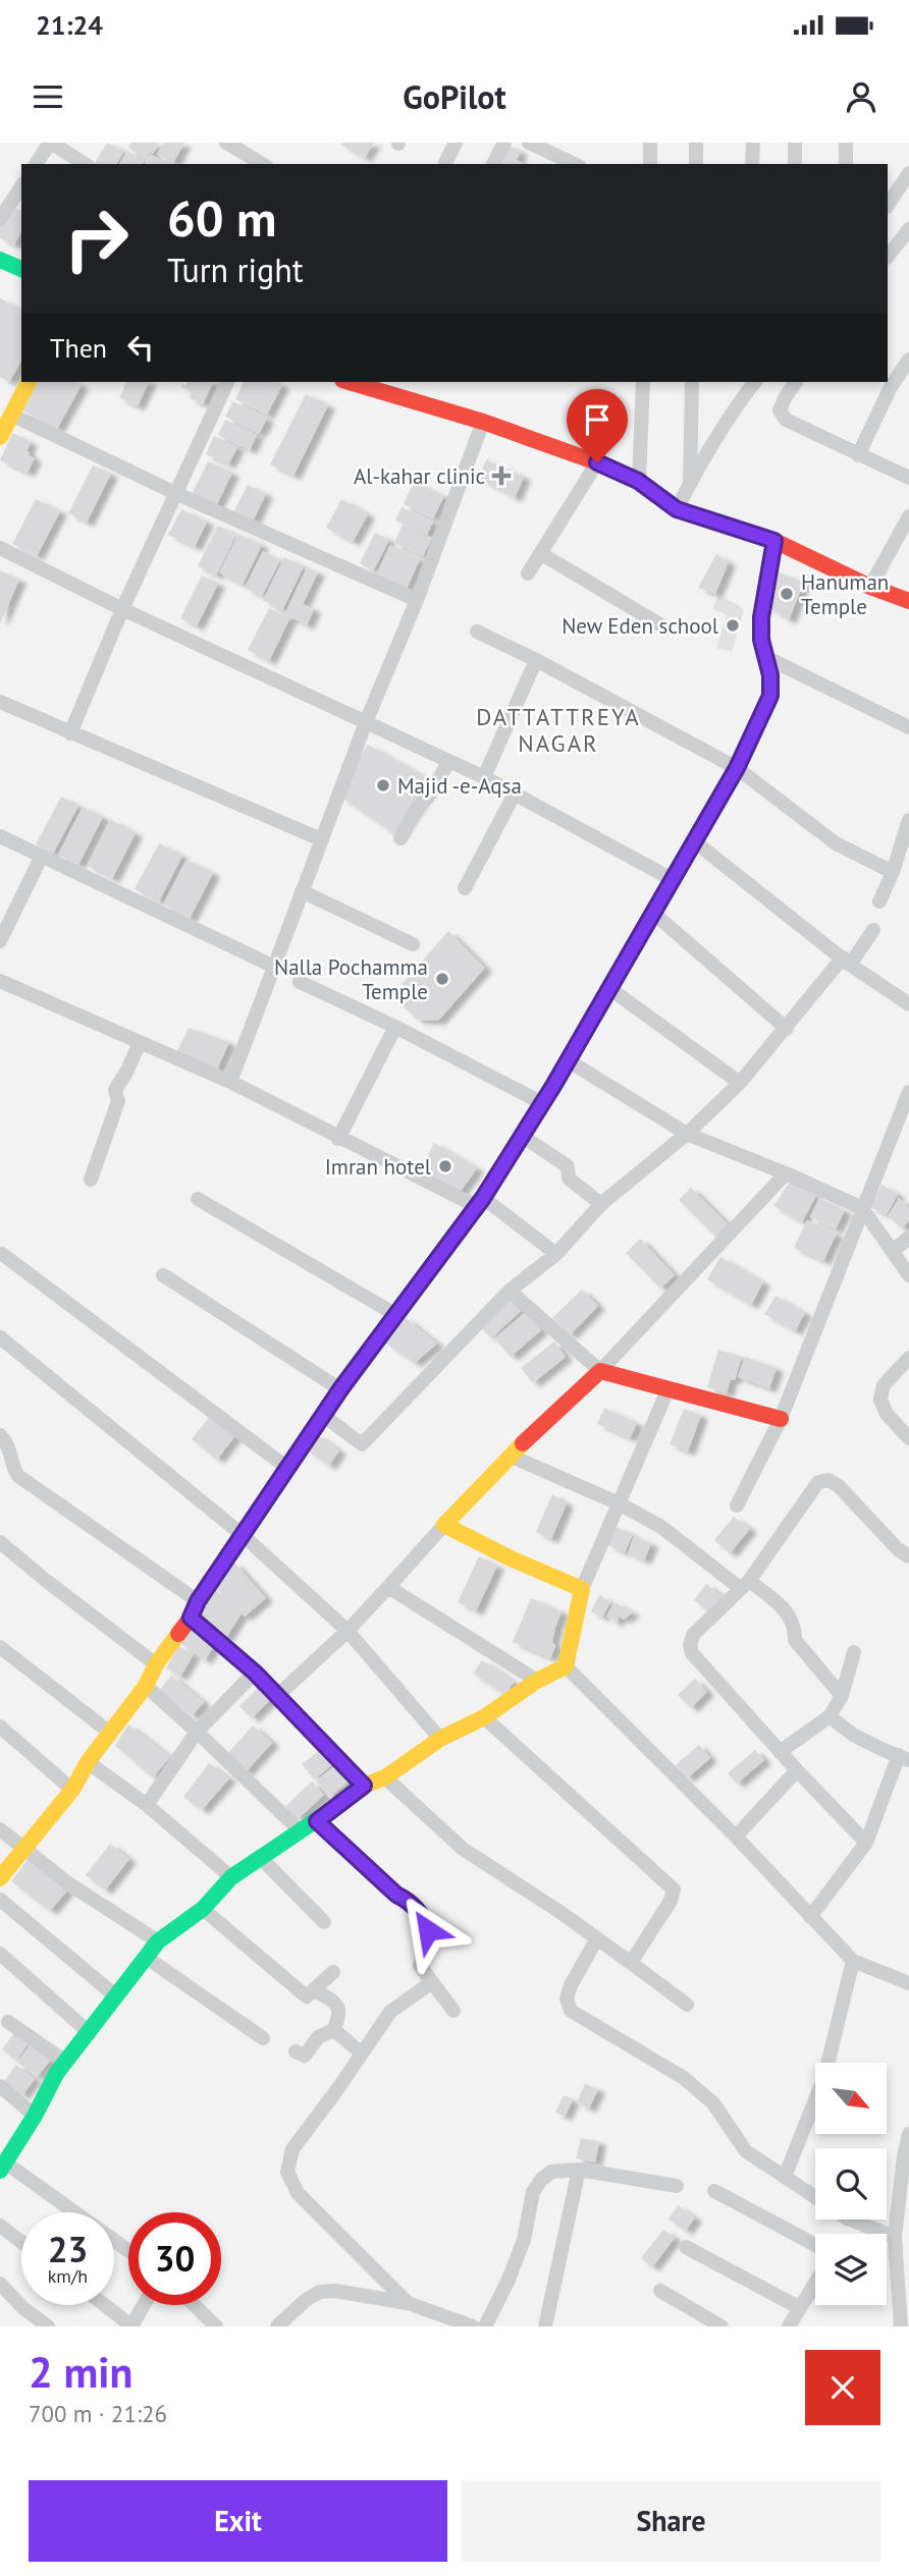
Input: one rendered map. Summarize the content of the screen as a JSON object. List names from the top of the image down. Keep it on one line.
{"districts":["DATTATTREYA NAGAR"],"places":{"health":["Al-kahar clinic"],"other":["Hanuman Temple","New Eden school","Majid -e-Aqsa","Nalla Pochamma Temple","Imran hotel"]},"north":"bottom right","page":{"status":"21:24","header":"GoPilot","turn":["60 m","Turn right"],"then":"Then","speed":"23 km/h","limit":"30","heading":["2 min","700 m · 21:26"],"buttons":["Exit","Share"]}}
